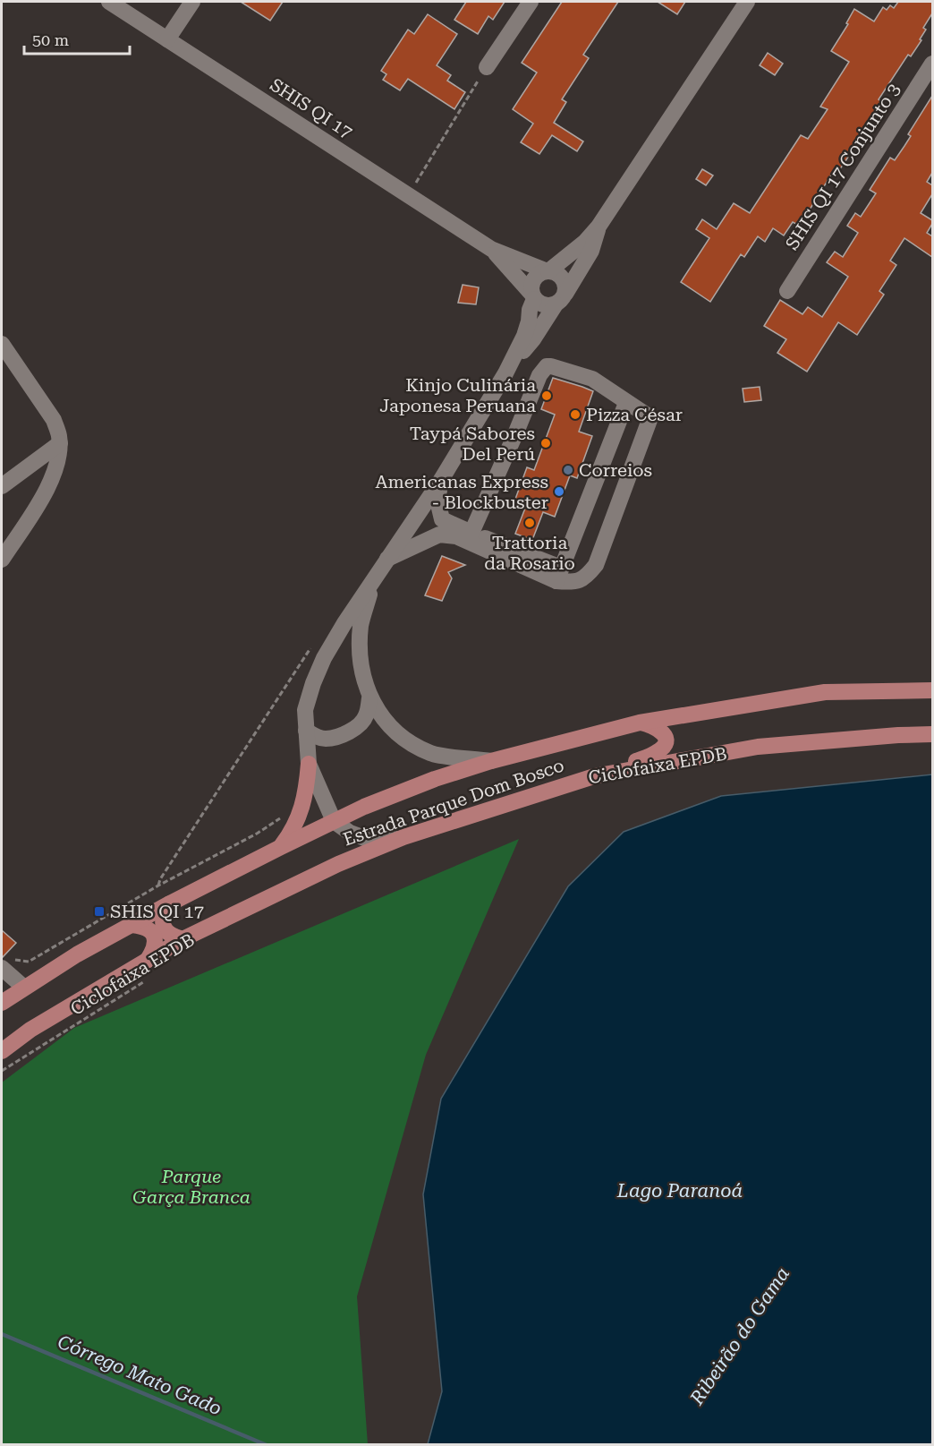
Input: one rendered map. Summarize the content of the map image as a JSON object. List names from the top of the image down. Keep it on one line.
{"streets":{"main road":["Estrada Parque Dom Bosco"],"street":["SHIS QI 17","SHIS QI 17 Conjunto 3"],"path":["Ciclofaixa EPDB"]},"water":["Lago Paranoá","Ribeirão do Gama","Córrego Mato Gado"],"parks":["Parque Garça Branca"],"places":{"other":["Kinjo Culinária Japonesa Peruana","Pizza César","Taypá Sabores Del Perú","Correios","Americanas Express - Blockbuster","Trattoria da Rosario"],"transit":["SHIS QI 17"]},"scale_bar":"50 m"}
